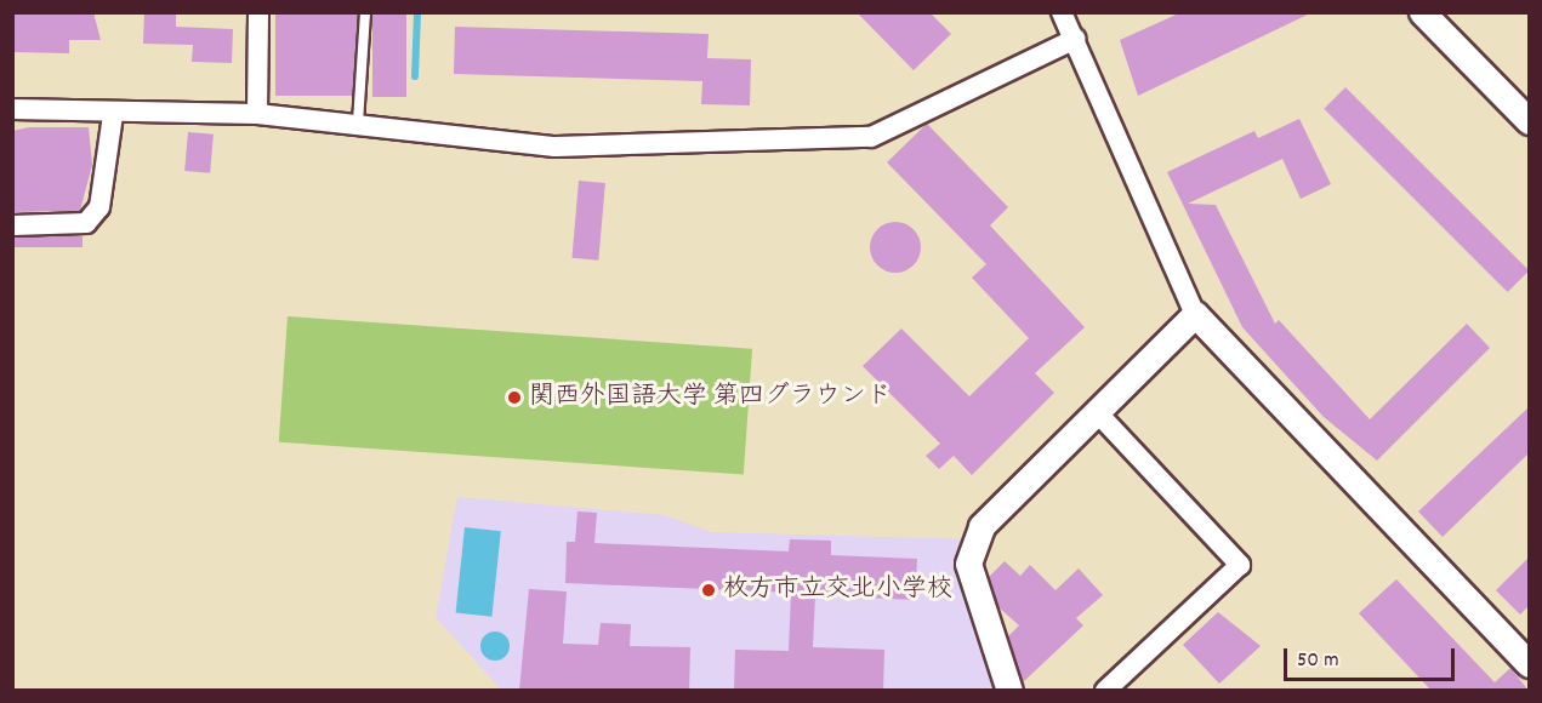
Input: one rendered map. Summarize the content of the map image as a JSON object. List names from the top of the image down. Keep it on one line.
{"places":["関西外国語大学 第四グラウンド","枚方市立交北小学校"],"scale_bar":"50 m"}
